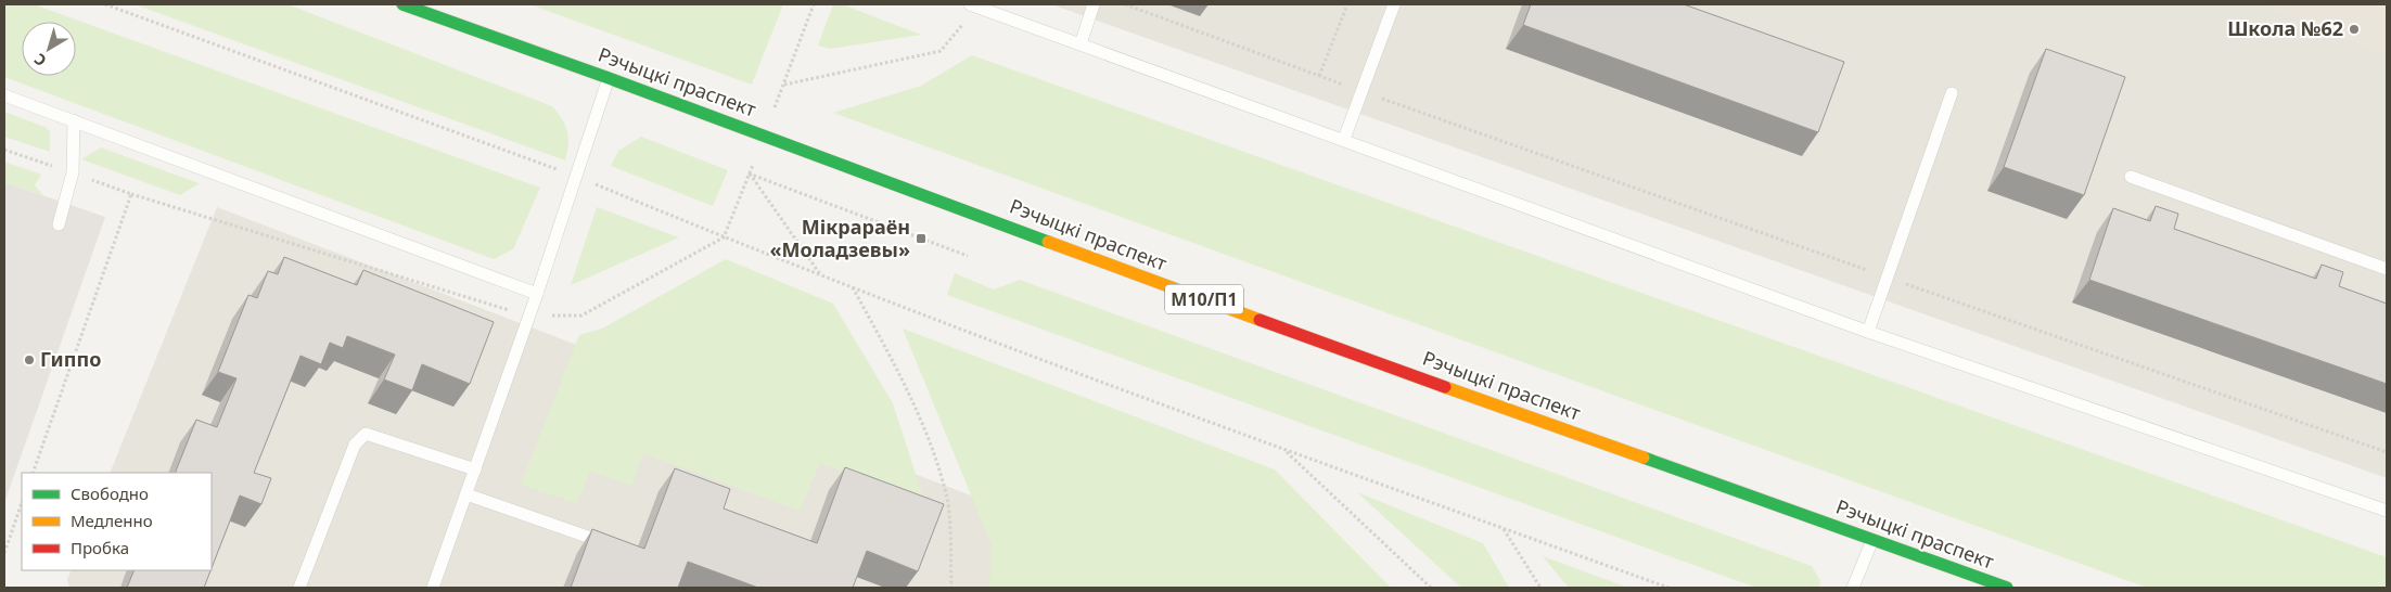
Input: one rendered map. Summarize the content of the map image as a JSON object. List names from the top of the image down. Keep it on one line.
{"streets":{"main road":["Рэчыцкі праспект","М10/П1"]},"places":{"other":["Школа №62","Гиппо"],"transit":["Мікрараён «Моладзевы»"]},"legend":["Свободно","Медленно","Пробка"],"north":"bottom left"}
